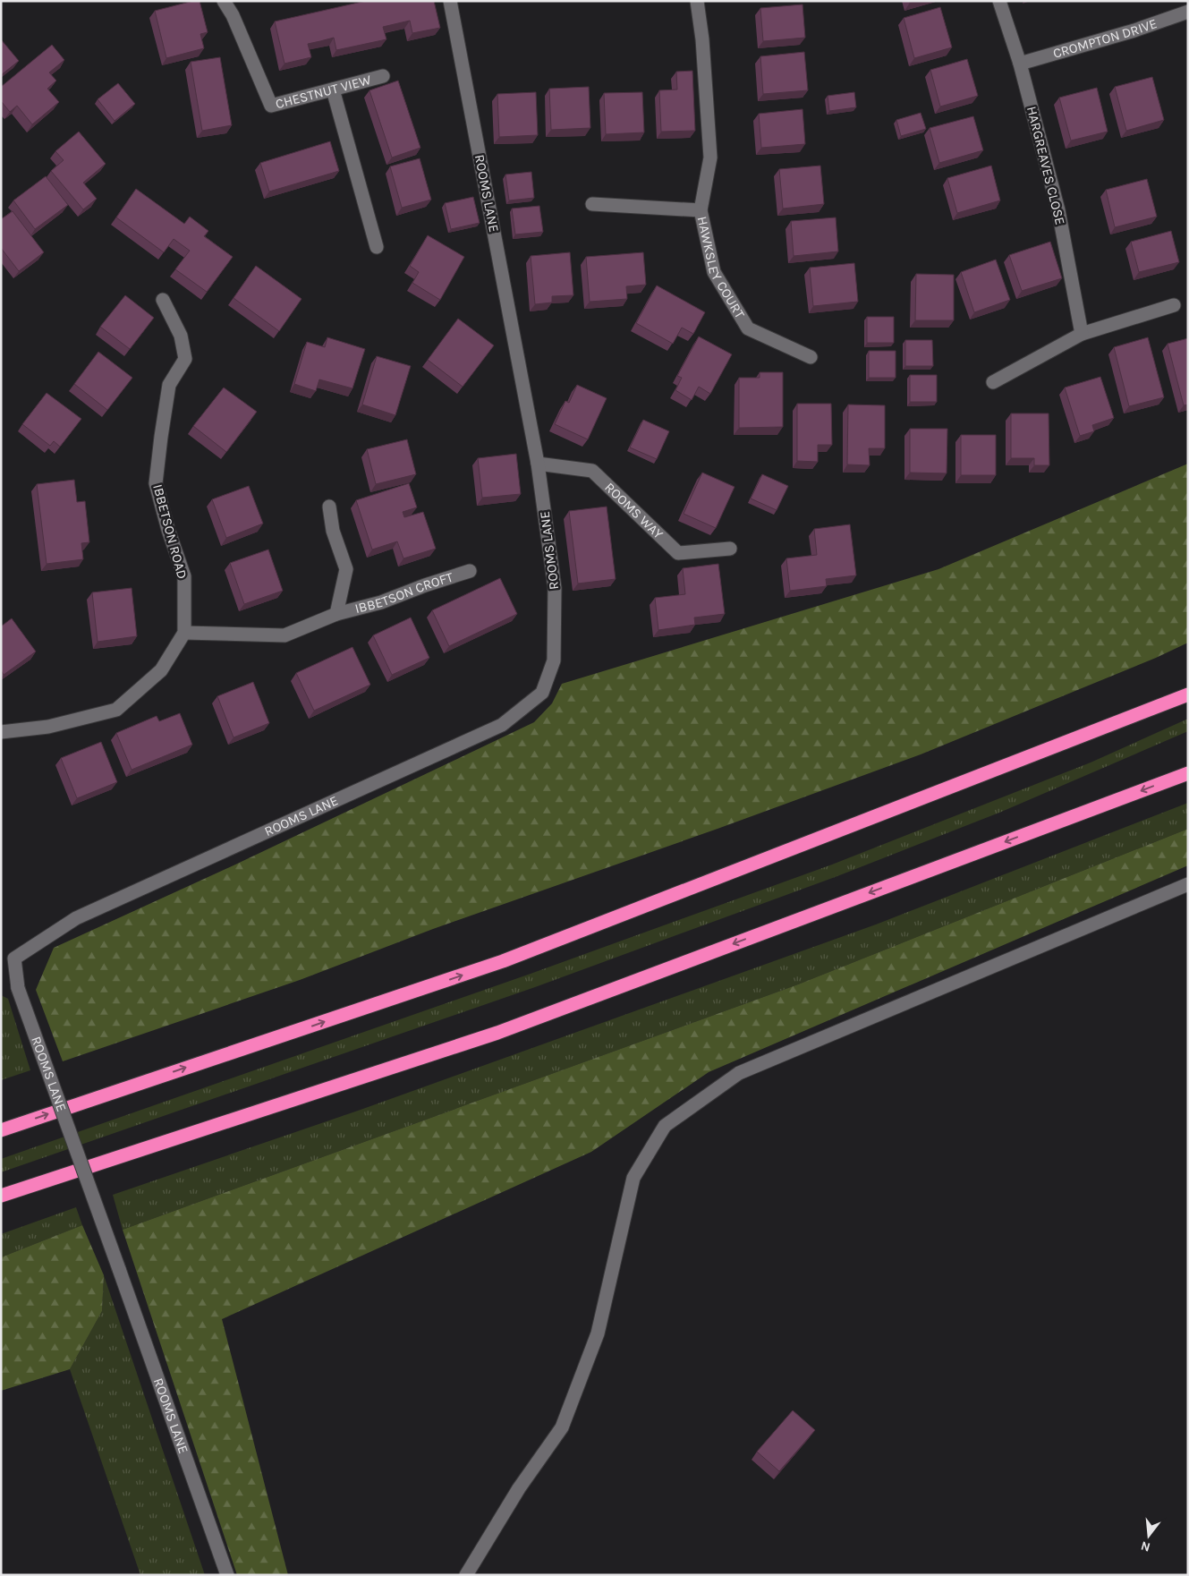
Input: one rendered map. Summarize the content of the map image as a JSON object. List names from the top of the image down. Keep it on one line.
{"streets":{"street":["CROMPTON DRIVE","CHESTNUT VIEW","HARGREAVES CLOSE","ROOMS LANE","HAWKSLEY COURT","ROOMS WAY","IBBETSON ROAD","IBBETSON CROFT"]},"crossings":[["CROMPTON DRIVE","HARGREAVES CLOSE"],["ROOMS LANE","ROOMS WAY"],["IBBETSON ROAD","IBBETSON CROFT"]],"north":"bottom"}
